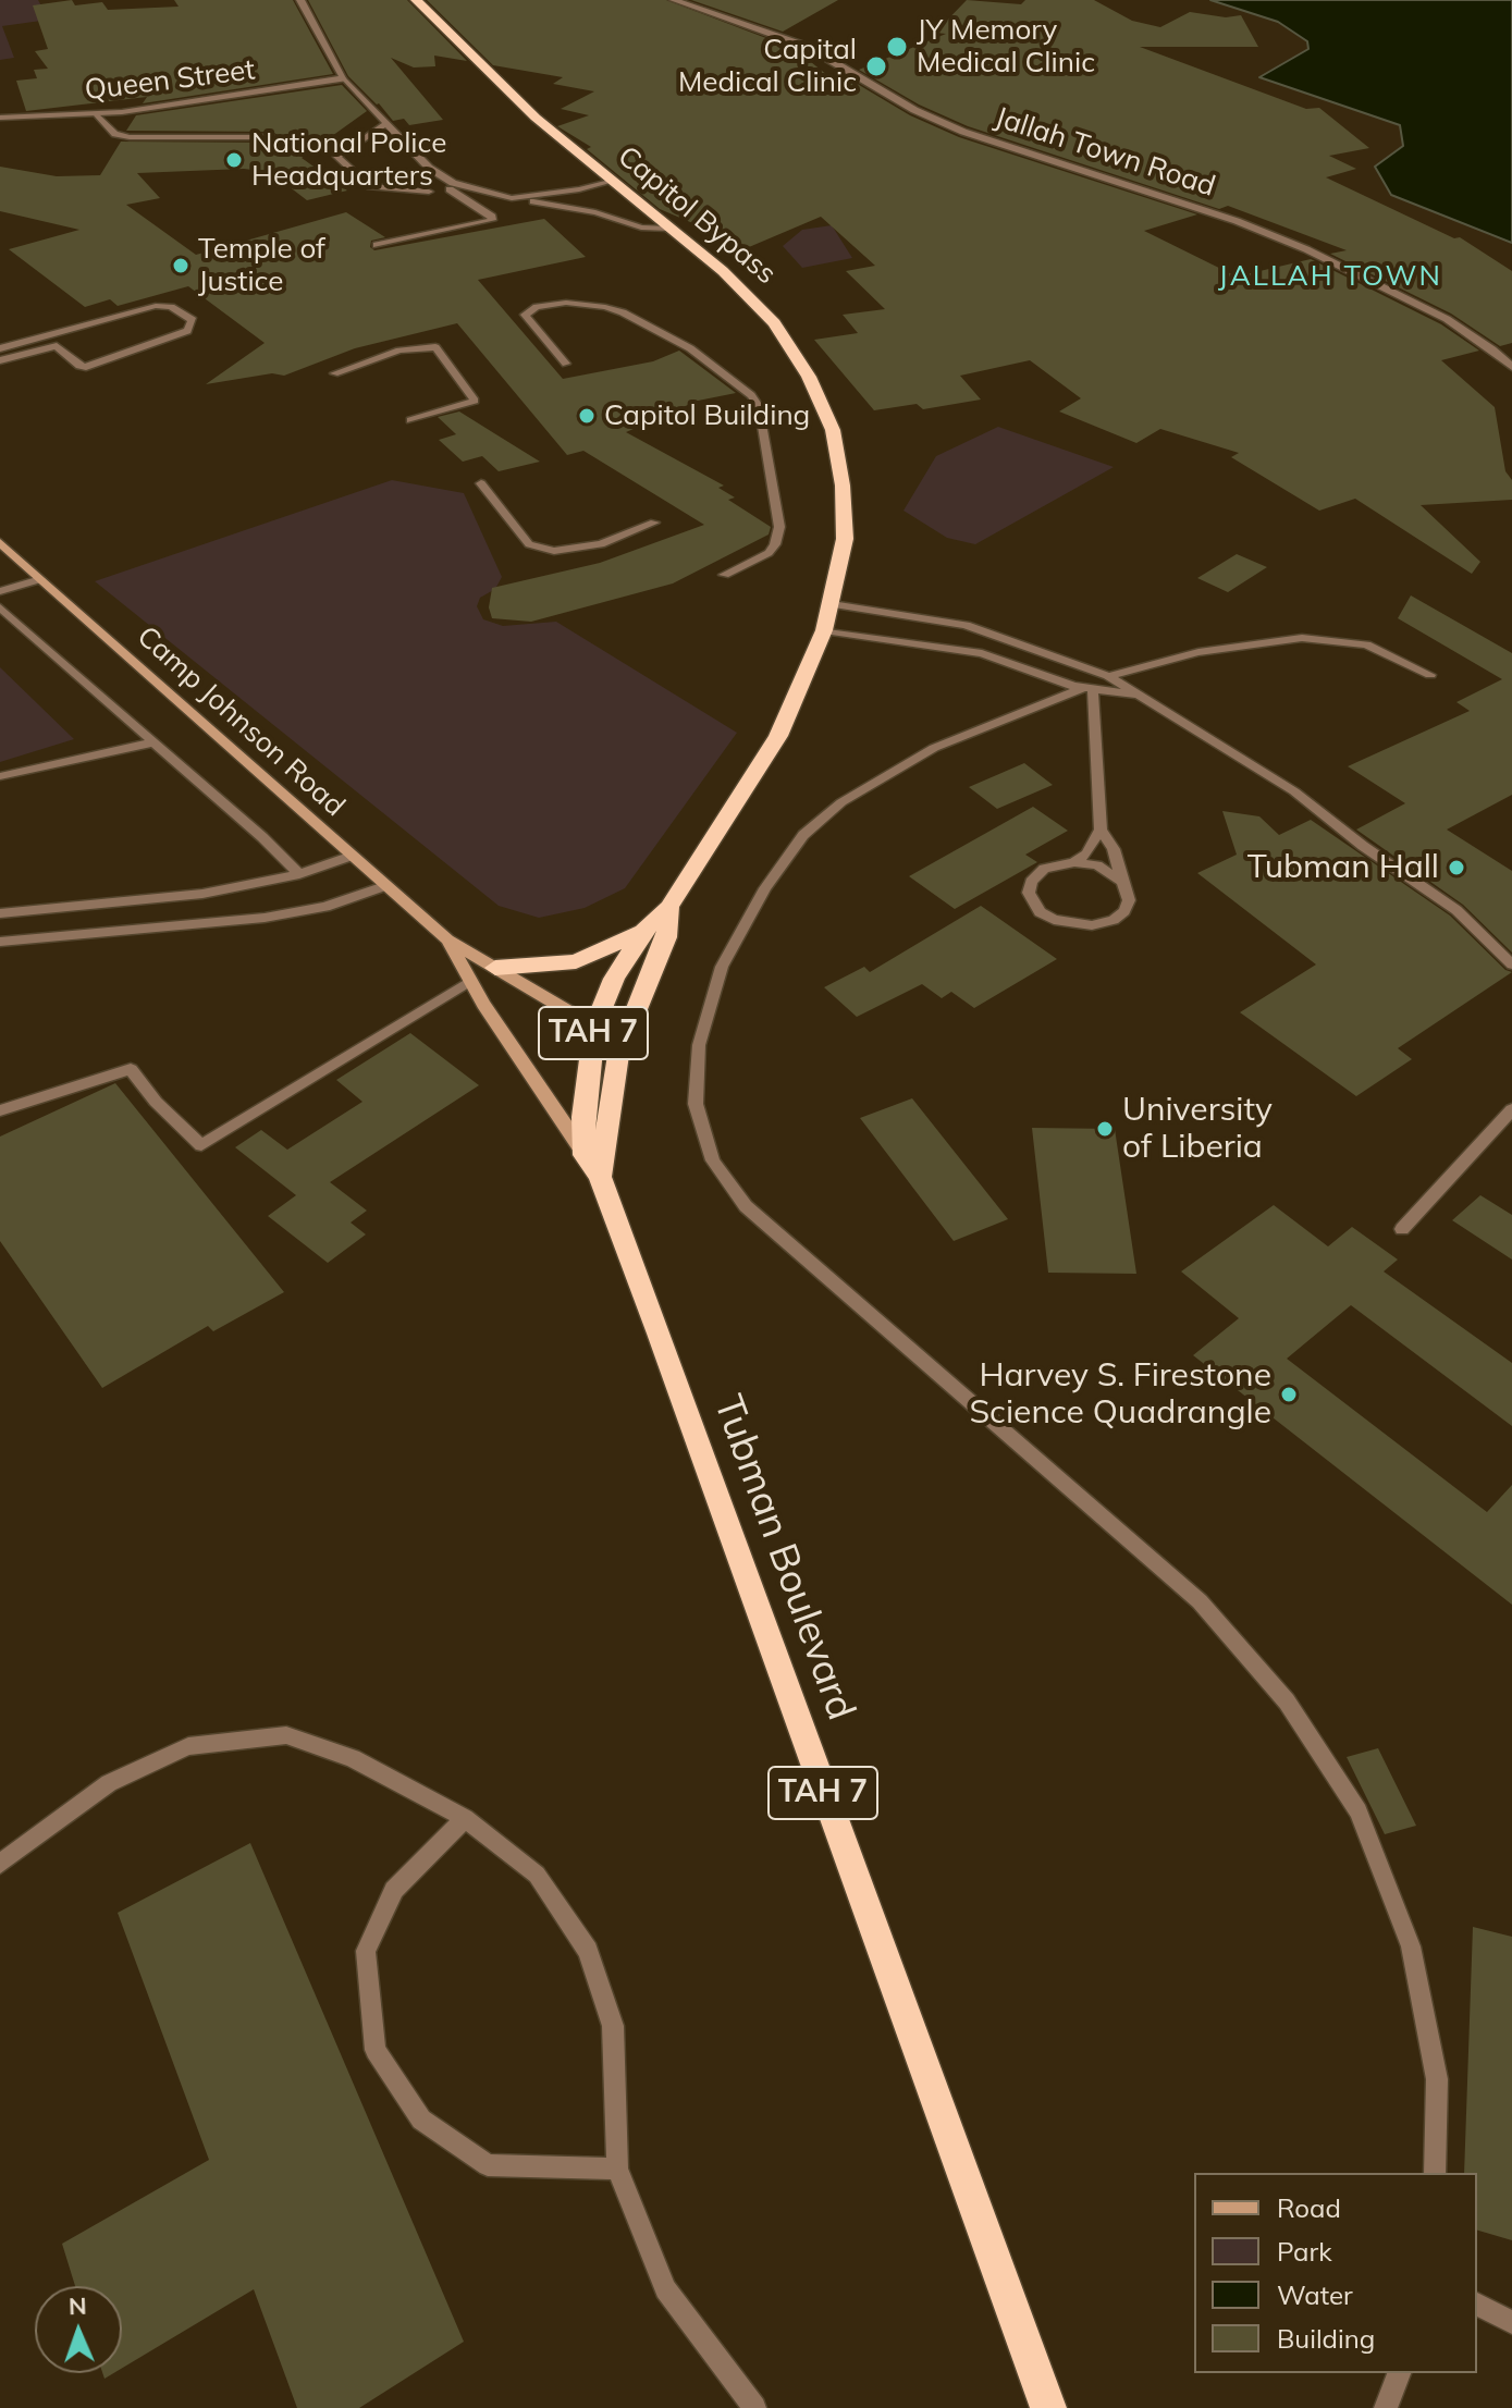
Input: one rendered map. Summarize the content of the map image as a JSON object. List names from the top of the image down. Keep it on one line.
{"streets":{"highway":["Capitol Bypass","TAH 7","Tubman Boulevard"],"main road":["Camp Johnson Road"],"street":["Queen Street","Jallah Town Road"]},"crossings":[["Capitol Bypass","Camp Johnson Road"],["Capitol Bypass","Tubman Boulevard"],["Camp Johnson Road","Tubman Boulevard"]],"districts":["JALLAH TOWN"],"places":["JY Memory Medical Clinic","Capital Medical Clinic","National Police Headquarters","Temple of Justice","Capitol Building","Tubman Hall","University of Liberia","Harvey S. Firestone Science Quadrangle"],"legend":["Road","Park","Water","Building"],"north":"top"}
